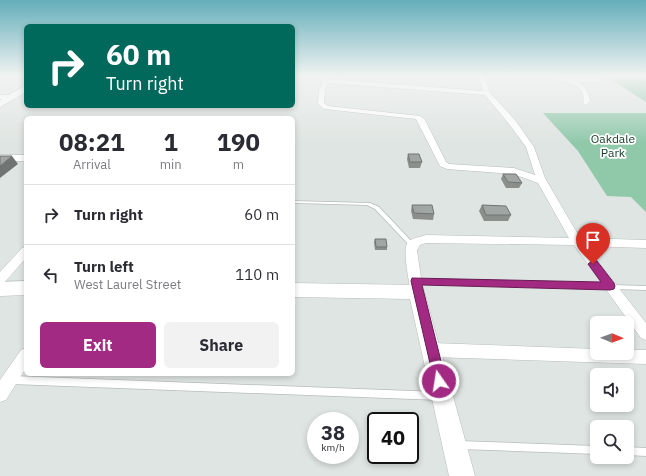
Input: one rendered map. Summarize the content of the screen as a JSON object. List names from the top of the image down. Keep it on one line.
{"parks":["Oakdale Park"],"north":"right","page":{"turn":["60 m","Turn right"],"eta":["08:21","Arrival","1","min","190","m"],"list":[{"name":"Turn right","value":"60 m"},{"name":"Turn left","note":"West Laurel Street","value":"110 m"}],"buttons":["Exit","Share"],"speed":"38 km/h","limit":"40"}}
